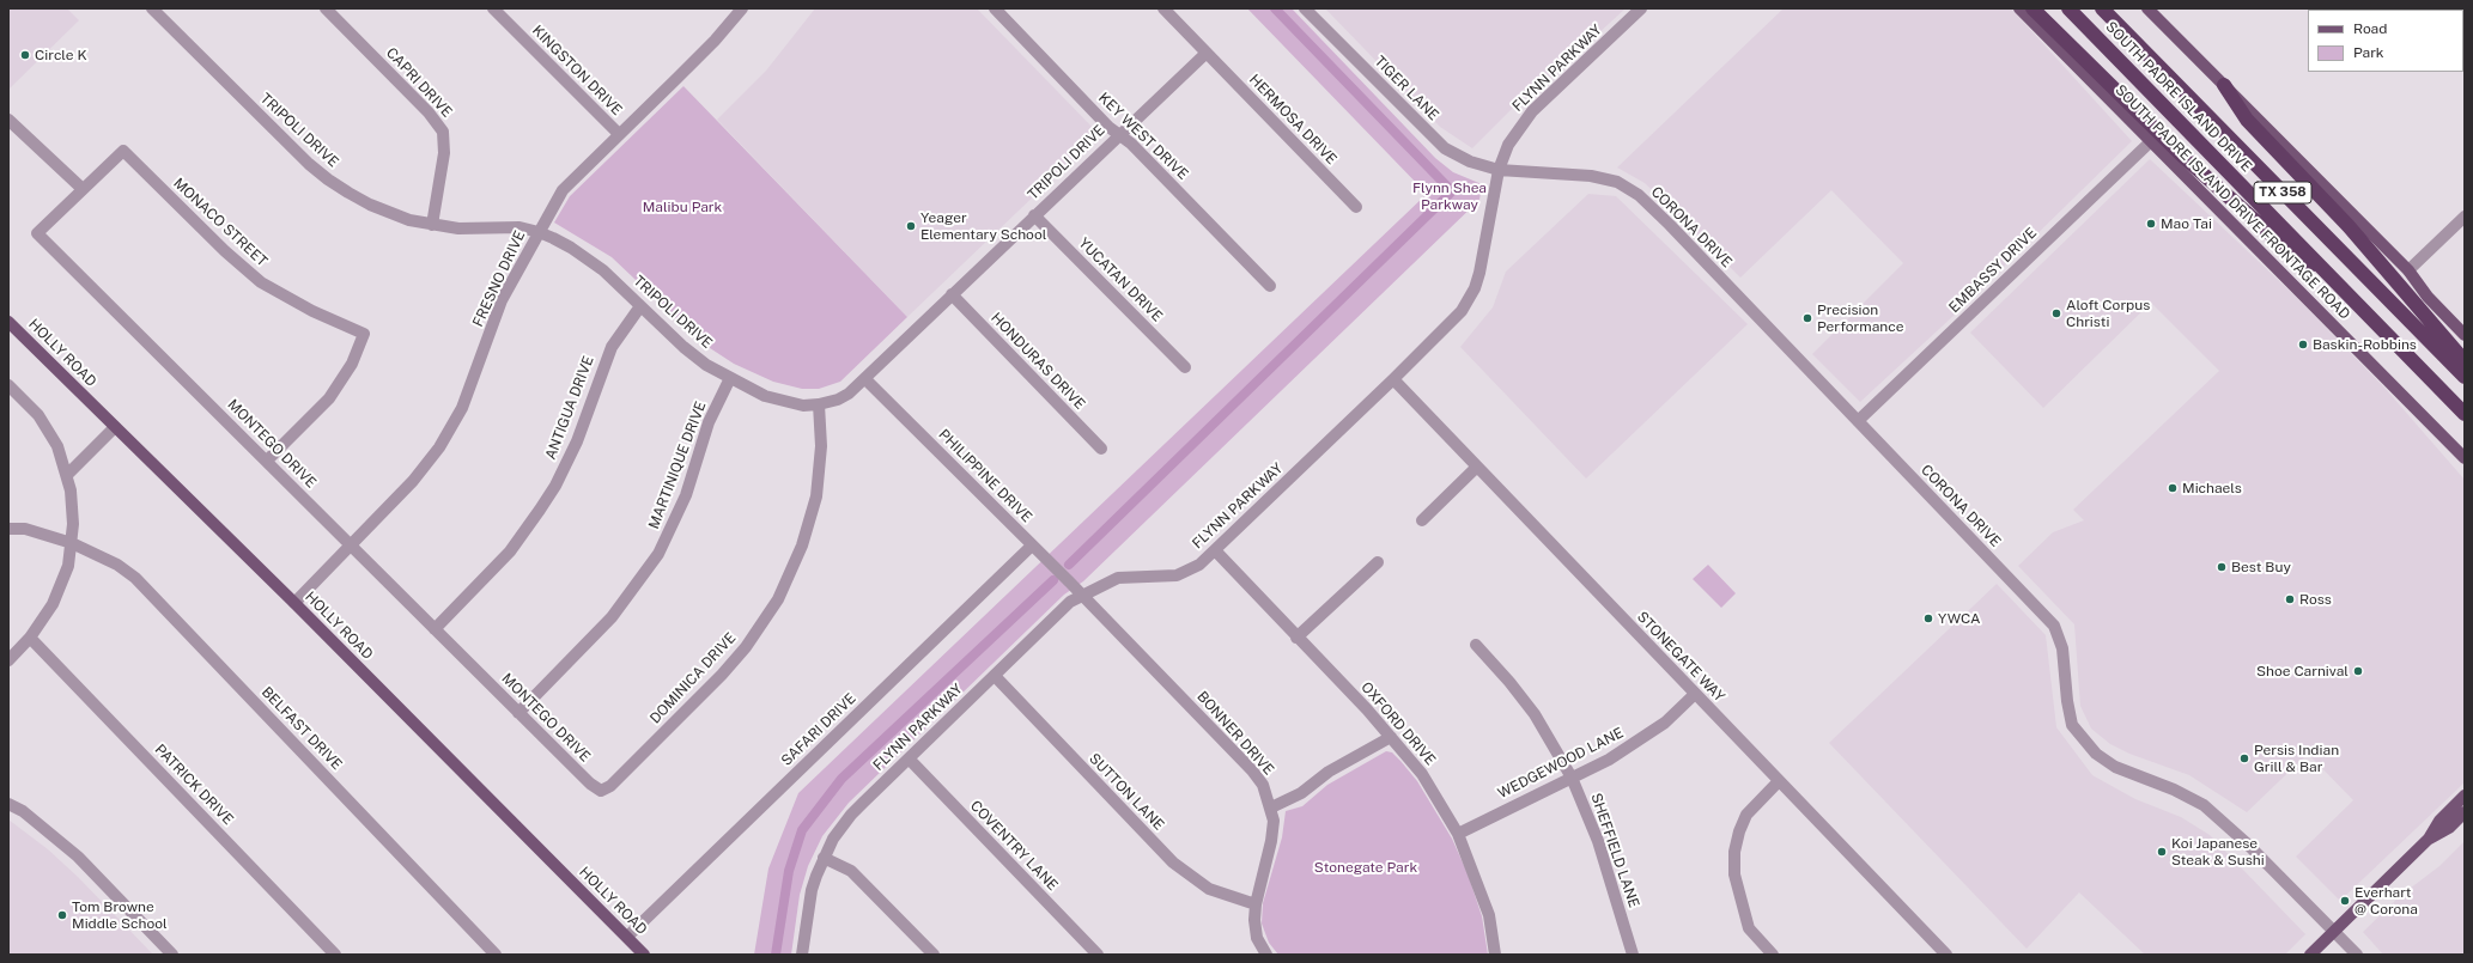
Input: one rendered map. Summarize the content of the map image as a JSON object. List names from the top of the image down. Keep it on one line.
{"streets":{"highway":["SOUTH PADRE ISLAND DRIVE","TX 358"],"main road":["SOUTH PADRE ISLAND DRIVE FRONTAGE ROAD","HOLLY ROAD"],"street":["FLYNN PARKWAY","KINGSTON DRIVE","CAPRI DRIVE","TIGER LANE","HERMOSA DRIVE","TRIPOLI DRIVE","KEY WEST DRIVE","MONACO STREET","CORONA DRIVE","EMBASSY DRIVE","FRESNO DRIVE","YUCATAN DRIVE","HONDURAS DRIVE","ANTIGUA DRIVE","MONTEGO DRIVE","MARTINIQUE DRIVE","PHILIPPINE DRIVE","STONEGATE WAY","DOMINICA DRIVE","OXFORD DRIVE","BELFAST DRIVE","SAFARI DRIVE","BONNER DRIVE","WEDGEWOOD LANE","PATRICK DRIVE","SUTTON LANE","COVENTRY LANE","SHEFFIELD LANE"]},"crossings":[["FLYNN PARKWAY","TIGER LANE"],["FLYNN PARKWAY","CORONA DRIVE"],["FLYNN PARKWAY","PHILIPPINE DRIVE"],["FLYNN PARKWAY","STONEGATE WAY"],["FLYNN PARKWAY","OXFORD DRIVE"],["FLYNN PARKWAY","BONNER DRIVE"],["FLYNN PARKWAY","SUTTON LANE"],["FLYNN PARKWAY","COVENTRY LANE"],["KINGSTON DRIVE","FRESNO DRIVE"],["CAPRI DRIVE","TRIPOLI DRIVE"],["TIGER LANE","CORONA DRIVE"],["HERMOSA DRIVE","TRIPOLI DRIVE"],["TRIPOLI DRIVE","KEY WEST DRIVE"],["TRIPOLI DRIVE","FRESNO DRIVE"],["TRIPOLI DRIVE","YUCATAN DRIVE"],["TRIPOLI DRIVE","HONDURAS DRIVE"],["TRIPOLI DRIVE","ANTIGUA DRIVE"],["TRIPOLI DRIVE","MARTINIQUE DRIVE"],["TRIPOLI DRIVE","PHILIPPINE DRIVE"],["TRIPOLI DRIVE","DOMINICA DRIVE"],["SOUTH PADRE ISLAND DRIVE FRONTAGE ROAD","EMBASSY DRIVE"],["MONACO STREET","MONTEGO DRIVE"],["CORONA DRIVE","EMBASSY DRIVE"],["FRESNO DRIVE","HOLLY ROAD"],["FRESNO DRIVE","MONTEGO DRIVE"],["HOLLY ROAD","SAFARI DRIVE"],["ANTIGUA DRIVE","MONTEGO DRIVE"],["MONTEGO DRIVE","MARTINIQUE DRIVE"],["MONTEGO DRIVE","DOMINICA DRIVE"],["PHILIPPINE DRIVE","SAFARI DRIVE"],["PHILIPPINE DRIVE","BONNER DRIVE"],["STONEGATE WAY","WEDGEWOOD LANE"],["OXFORD DRIVE","WEDGEWOOD LANE"],["BONNER DRIVE","SUTTON LANE"],["WEDGEWOOD LANE","SHEFFIELD LANE"]],"parks":["Flynn Shea Parkway","Malibu Park","Stonegate Park"],"places":["Circle K","Mao Tai","Yeager Elementary School","Aloft Corpus Christi","Precision Performance","Baskin-Robbins","Michaels","Best Buy","Ross","YWCA","Shoe Carnival","Persis Indian Grill & Bar","Koi Japanese Steak & Sushi","Everhart @ Corona","Tom Browne Middle School"],"legend":["Road","Park"]}
